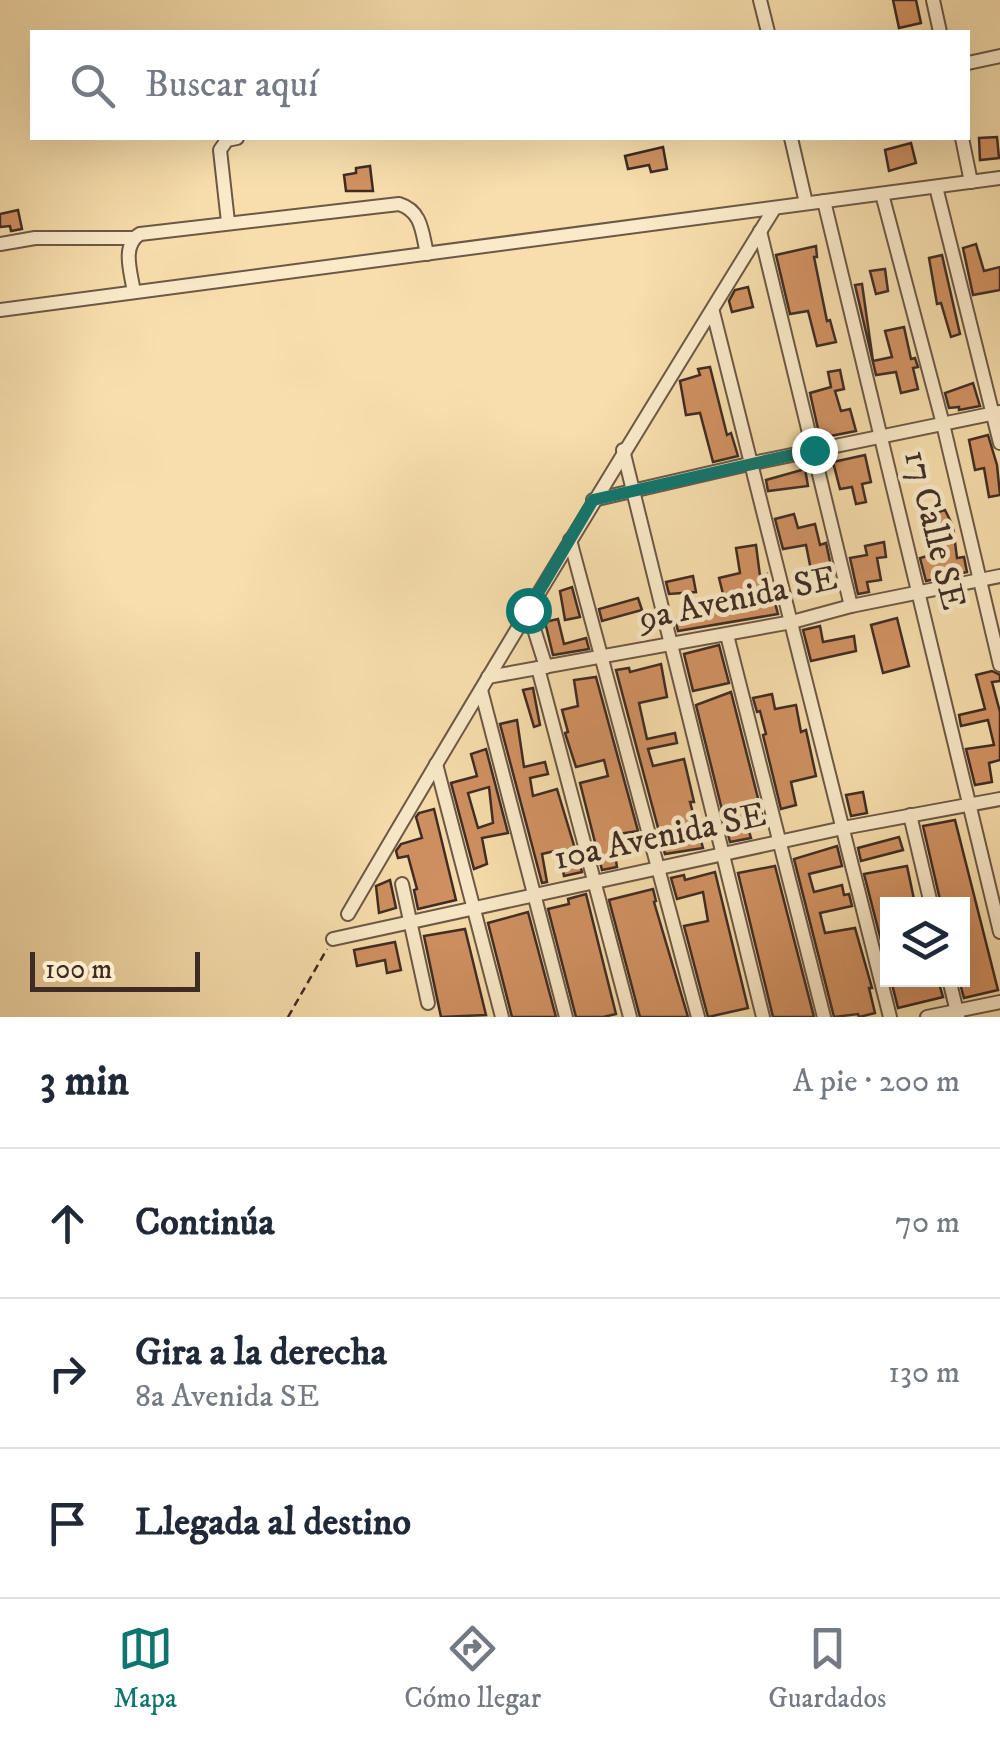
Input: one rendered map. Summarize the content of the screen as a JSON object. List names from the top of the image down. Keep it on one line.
{"streets":{"street":["17 Calle SE","9a Avenida SE","10a Avenida SE"]},"crossings":[["17 Calle SE","9a Avenida SE"],["17 Calle SE","10a Avenida SE"]],"scale_bar":"100 m","page":{"search":"Buscar aquí","scale":"100 m","heading":["3 min","A pie · 200 m"],"list":[["Continúa","70 m"],["Gira a la derecha","8a Avenida SE","130 m"],"Llegada al destino"],"nav":["Mapa","Cómo llegar","Guardados"]}}
